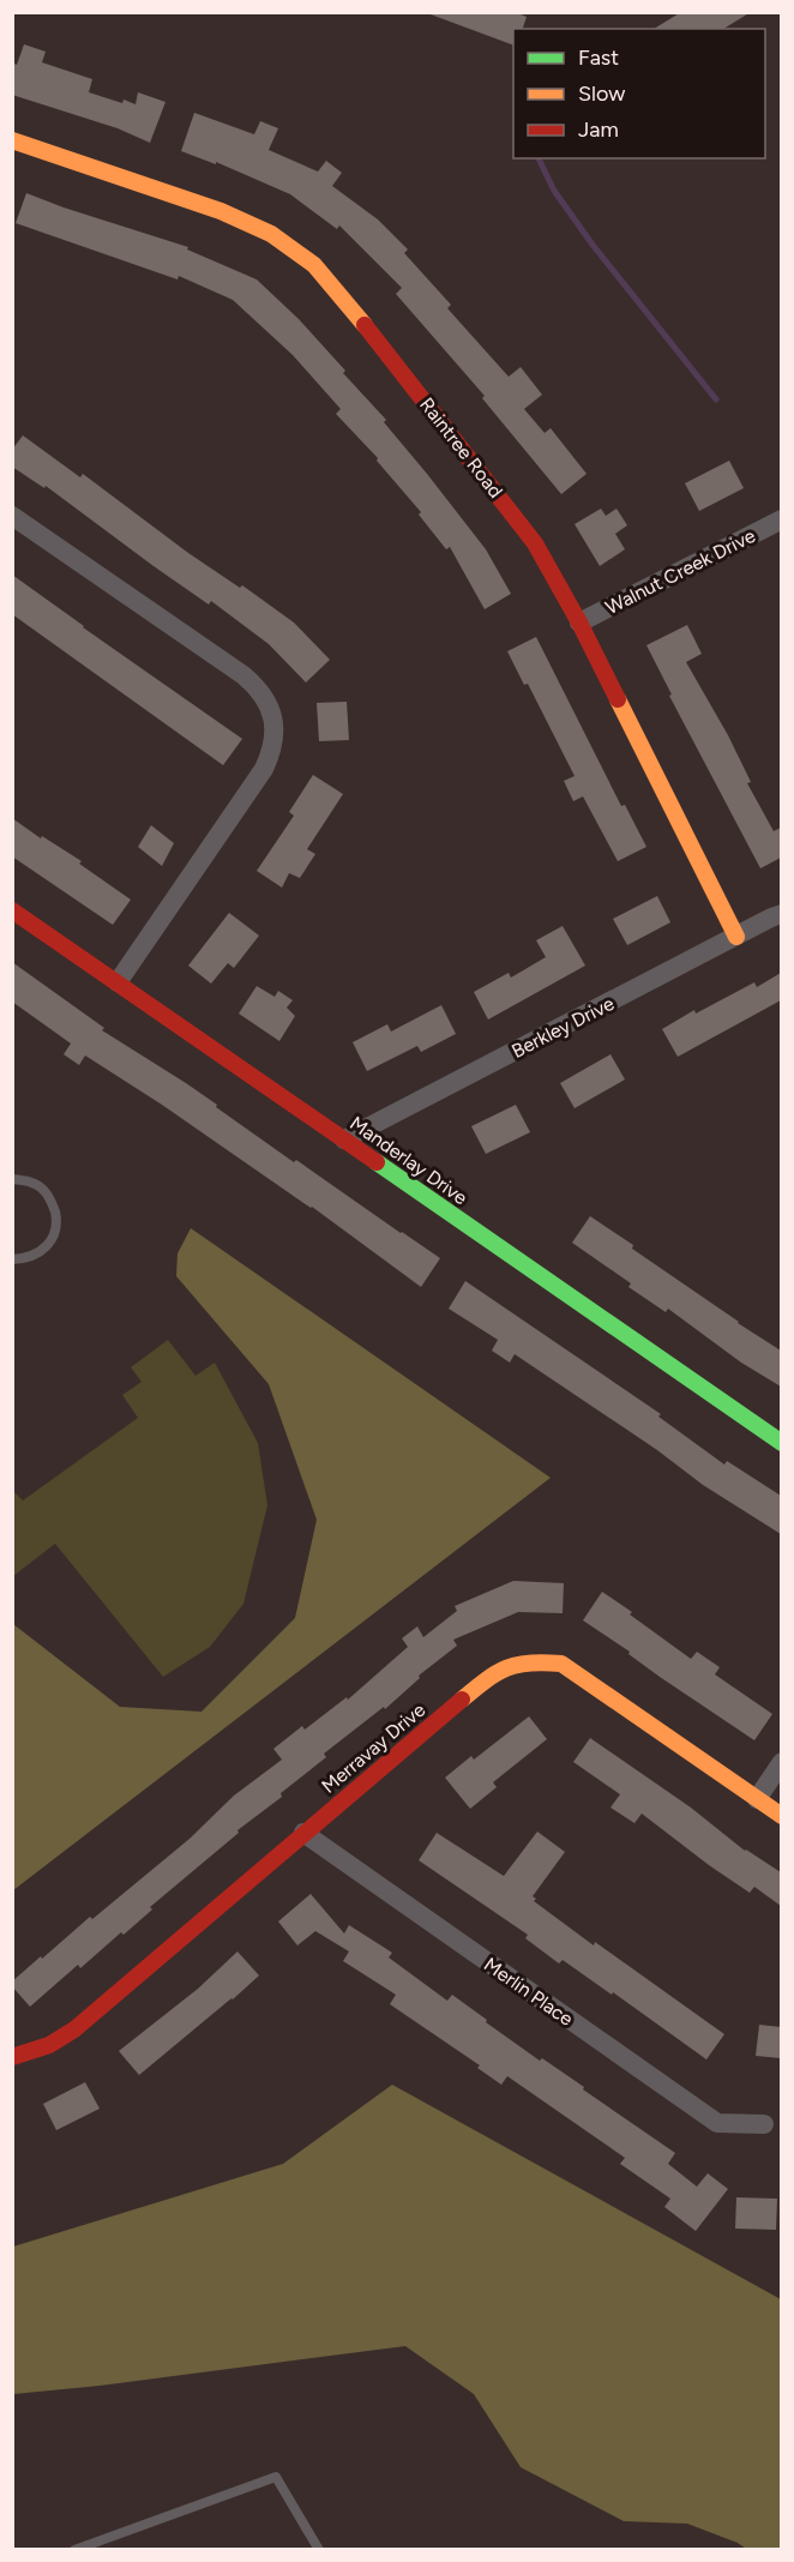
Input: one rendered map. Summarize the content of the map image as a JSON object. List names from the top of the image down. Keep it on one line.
{"streets":{"street":["Raintree Road","Walnut Creek Drive","Berkley Drive","Manderlay Drive","Merravay Drive","Merlin Place"]},"crossings":[["Raintree Road","Walnut Creek Drive"],["Raintree Road","Berkley Drive"],["Berkley Drive","Manderlay Drive"],["Merravay Drive","Merlin Place"]],"legend":["Fast","Slow","Jam"]}
